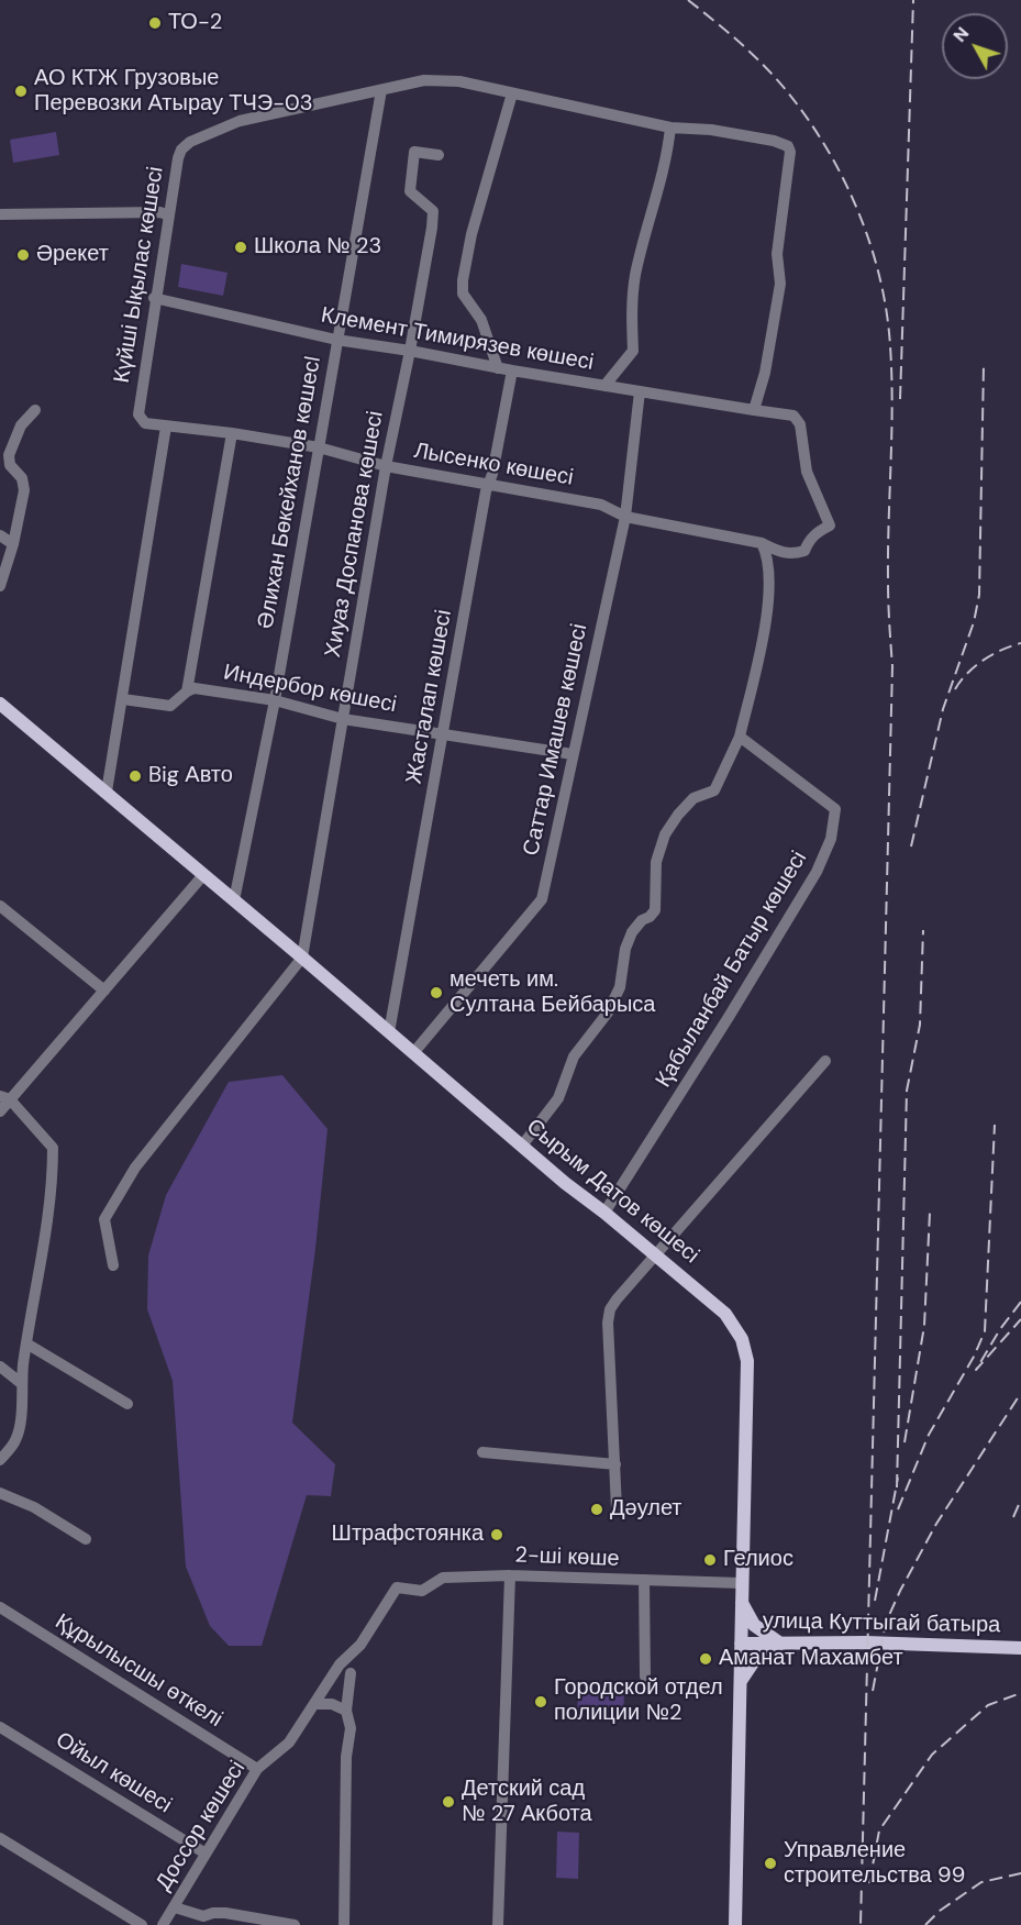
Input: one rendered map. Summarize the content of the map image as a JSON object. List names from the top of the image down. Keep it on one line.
{"streets":{"main road":["Сырым Датов көшесі","улица Куттыгай батыра"],"street":["Күйші Ықылас көшесі","Клемент Тимирязев көшесі","Лысенко көшесі","Әлихан Бөкейханов көшесI","Хиуаз Доспанова көшесі","Индербор көшесі","Жасталап көшесі","Саттар Имашев көшесі","Қабыланбай Батыр көшесі","2-ші көше","Құрылысшы өткелі","Ойыл көшесі","Доссор көшесі"]},"crossings":[["Күйші Ықылас көшесі","Клемент Тимирязев көшесі"],["Күйші Ықылас көшесі","Лысенко көшесі"],["Күйші Ықылас көшесі","Әлихан Бөкейханов көшесI"],["Клемент Тимирязев көшесі","Әлихан Бөкейханов көшесI"],["Клемент Тимирязев көшесі","Хиуаз Доспанова көшесі"],["Клемент Тимирязев көшесі","Жасталап көшесі"],["Клемент Тимирязев көшесі","Саттар Имашев көшесі"],["Лысенко көшесі","Әлихан Бөкейханов көшесI"],["Лысенко көшесі","Хиуаз Доспанова көшесі"],["Лысенко көшесі","Жасталап көшесі"],["Лысенко көшесі","Саттар Имашев көшесі"],["Әлихан Бөкейханов көшесI","Индербор көшесі"],["Әлихан Бөкейханов көшесI","Сырым Датов көшесі"],["Хиуаз Доспанова көшесі","Индербор көшесі"],["Хиуаз Доспанова көшесі","Сырым Датов көшесі"],["Индербор көшесі","Жасталап көшесі"],["Индербор көшесі","Саттар Имашев көшесі"],["Жасталап көшесі","Сырым Датов көшесі"],["Саттар Имашев көшесі","Сырым Датов көшесі"],["Қабыланбай Батыр көшесі","Сырым Датов көшесі"],["Сырым Датов көшесі","2-ші көше"],["Сырым Датов көшесі","улица Куттыгай батыра"],["2-ші көше","Доссор көшесі"],["Құрылысшы өткелі","Доссор көшесі"],["Ойыл көшесі","Доссор көшесі"]],"places":["ТО-2","АО КТЖ Грузовые Перевозки Атырау ТЧЭ-03","Школа № 23","Әрекет","Big Авто","мечеть им. Султана Бейбарыса","Дәулет","Штрафстоянка","Гелиос","Аманат Махамбет","Городской отдел полиции №2","Детский сад № 27 Акбота","Управление строительства 99"],"north":"top left"}
